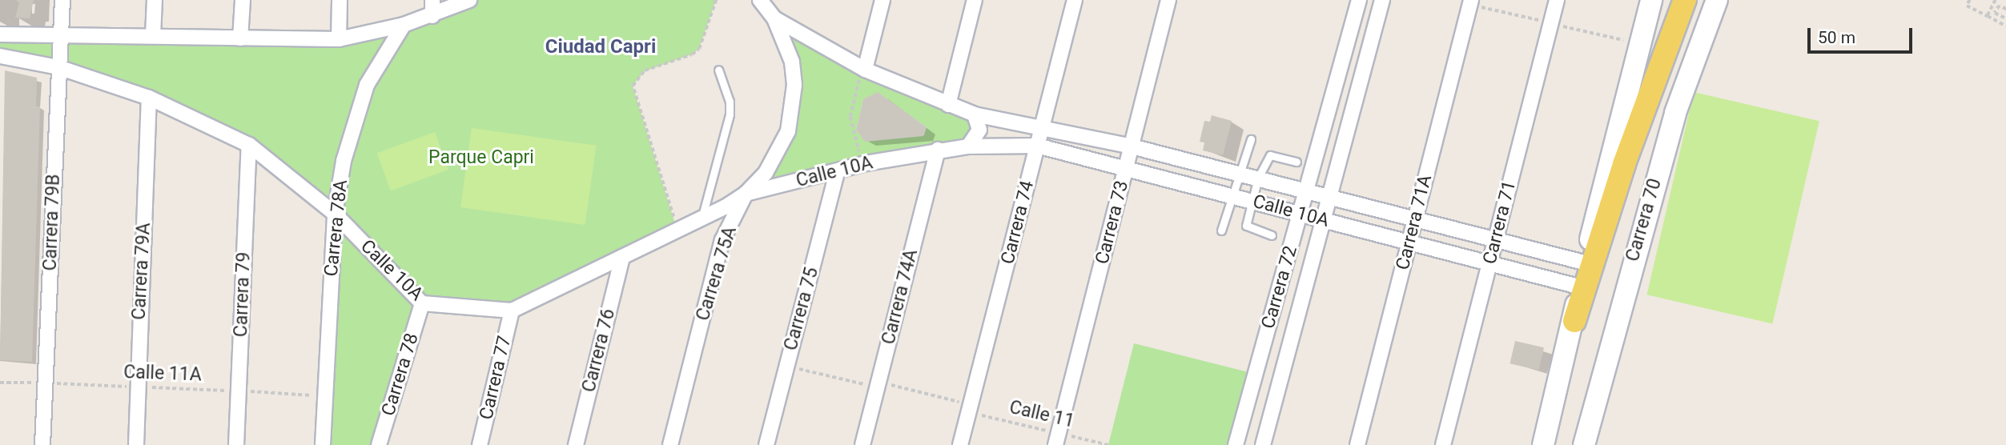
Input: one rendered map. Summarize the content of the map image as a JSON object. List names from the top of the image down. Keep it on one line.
{"streets":{"street":["Calle 10A","Carrera 70","Carrera 79B","Carrera 74","Carrera 73","Carrera 71A","Carrera 71","Carrera 78A","Carrera 79A","Carrera 75A","Carrera 72","Carrera 79","Carrera 74A","Carrera 75","Carrera 76","Carrera 78","Carrera 77"],"path":["Calle 11A","Calle 11"]},"crossings":[["Calle 10A","Carrera 79B"],["Calle 10A","Carrera 74"],["Calle 10A","Carrera 73"],["Calle 10A","Carrera 71A"],["Calle 10A","Carrera 71"],["Calle 10A","Carrera 78A"],["Calle 10A","Carrera 79A"],["Calle 10A","Carrera 75A"],["Calle 10A","Carrera 72"],["Calle 10A","Carrera 79"],["Calle 10A","Carrera 74A"],["Calle 10A","Carrera 75"],["Calle 10A","Carrera 76"],["Calle 10A","Carrera 78"],["Calle 10A","Carrera 77"],["Carrera 79B","Calle 11A"],["Carrera 74","Calle 11"],["Carrera 73","Calle 11"],["Carrera 78A","Calle 11A"],["Carrera 79A","Calle 11A"],["Carrera 79","Calle 11A"],["Carrera 74A","Calle 11"],["Carrera 75","Calle 11"]],"districts":["Ciudad Capri"],"parks":["Parque Capri"],"scale_bar":"50 m"}
